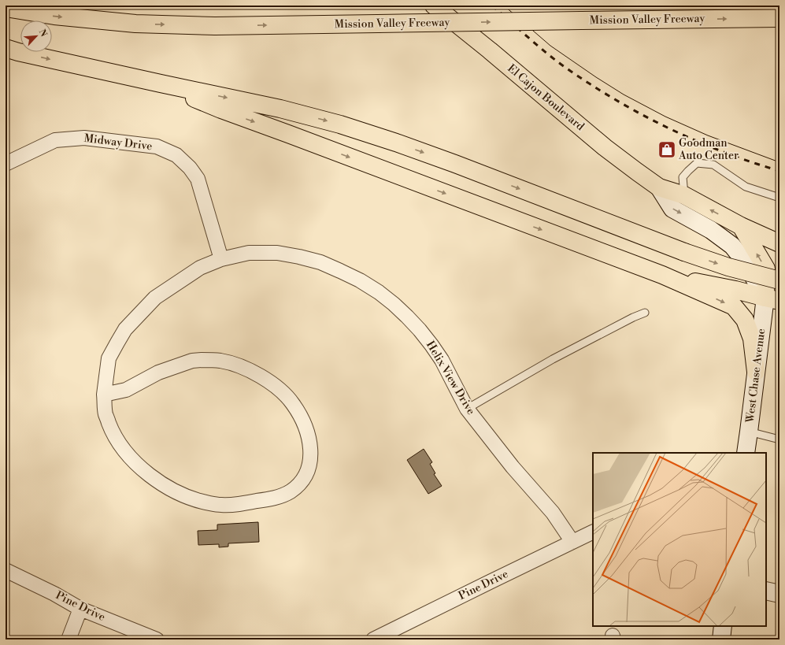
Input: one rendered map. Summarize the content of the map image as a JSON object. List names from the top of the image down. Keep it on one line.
{"streets":{"main road":["Mission Valley Freeway","El Cajon Boulevard","West Chase Avenue"],"street":["Midway Drive","Helix View Drive","Pine Drive"]},"crossings":[["El Cajon Boulevard","West Chase Avenue"],["Midway Drive","Helix View Drive"],["Helix View Drive","Pine Drive"]],"places":{"shop":["Goodman Auto Center"]},"north":"top right"}
